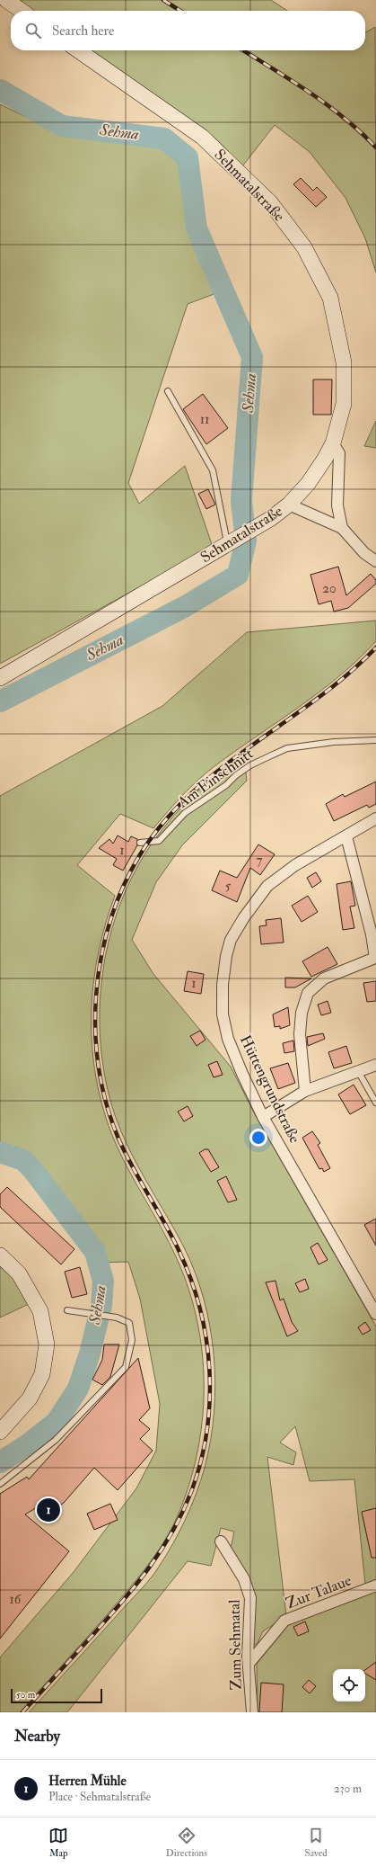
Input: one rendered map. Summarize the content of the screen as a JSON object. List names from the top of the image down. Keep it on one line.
{"streets":{"main road":["Sehmatalstraße"],"street":["Hüttengrundstraße","Zur Talaue","Zum Sehmatal"],"lane":["Am Einschnitt"]},"crossings":[["Zur Talaue","Zum Sehmatal"]],"water":["Sehma"],"house_numbers":["11","20","1","7","5","1","16"],"scale_bar":"50 m","page":{"search":"Search here","pins":"1","scale":"50 m","heading":"Nearby","list":[{"mark":"1","name":"Herren Mühle","note":"Place · Sehmatalstraße","value":"230 m"}],"nav":["Map","Directions","Saved"]}}
